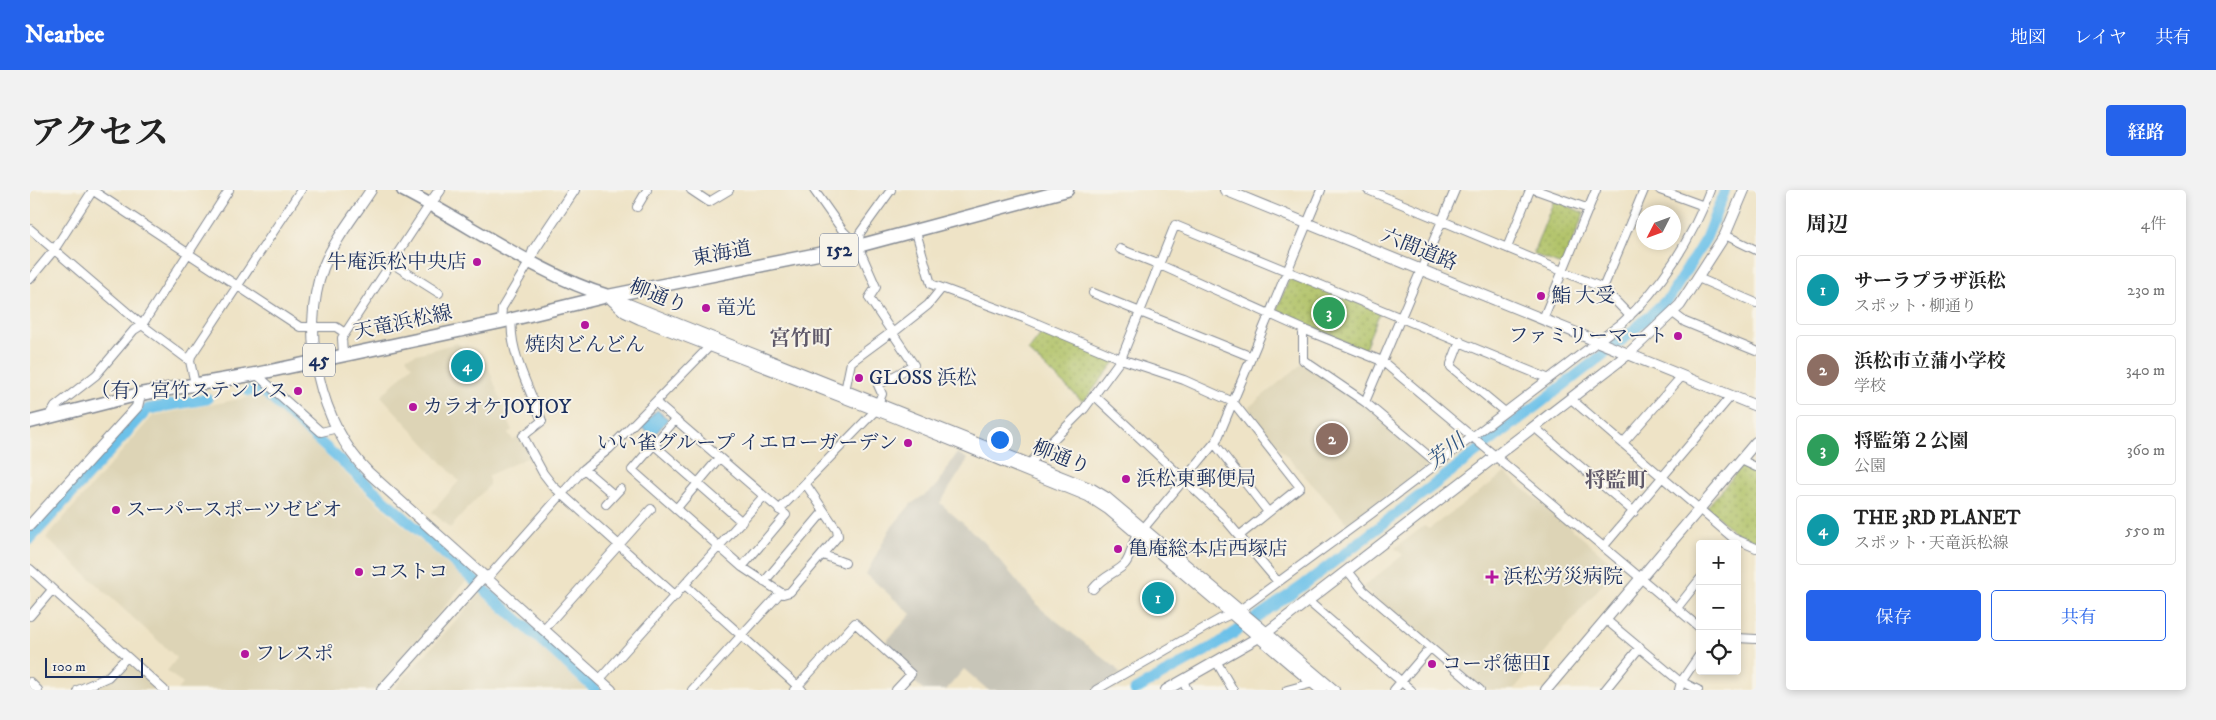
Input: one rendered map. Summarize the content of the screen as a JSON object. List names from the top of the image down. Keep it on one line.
{"streets":{"main road":["152","東海道","天竜浜松線","45"],"street":["六間道路","柳通り"]},"crossings":[["東海道","柳通り"],["東海道","天竜浜松線"],["柳通り","天竜浜松線"]],"districts":["宮竹町","将監町"],"water":["芳川"],"places":{"other":["牛庵浜松中央店","鮨 大受","竜光","焼肉どんどん","ファミリーマート","GLOSS 浜松","（有）宮竹ステンレス","カラオケJOYJOY","いい雀グループ イエローガーデン","浜松東郵便局","スーパースポーツゼビオ","亀庵総本店西塚店","コストコ","フレスポ","コーポ徳田I"],"health":["浜松労災病院"]},"scale_bar":"100 m","north":"bottom left","page":{"header":"Nearbee","nav":["地図","レイヤ","共有"],"title":"アクセス","buttons":["経路",["保存","共有"]],"heading":["周辺","4件"],"list":[{"mark":"1","name":"サーラプラザ浜松","note":"スポット · 柳通り","value":"230 m"},{"mark":"2","name":"浜松市立蒲小学校","note":"学校","value":"340 m"},{"mark":"3","name":"将監第２公園","note":"公園","value":"360 m"},{"mark":"4","name":"THE 3RD PLANET","note":"スポット · 天竜浜松線","value":"550 m"}],"pins":["3","4","2","1"],"map_buttons":["+","−"],"scale":"100 m"}}
